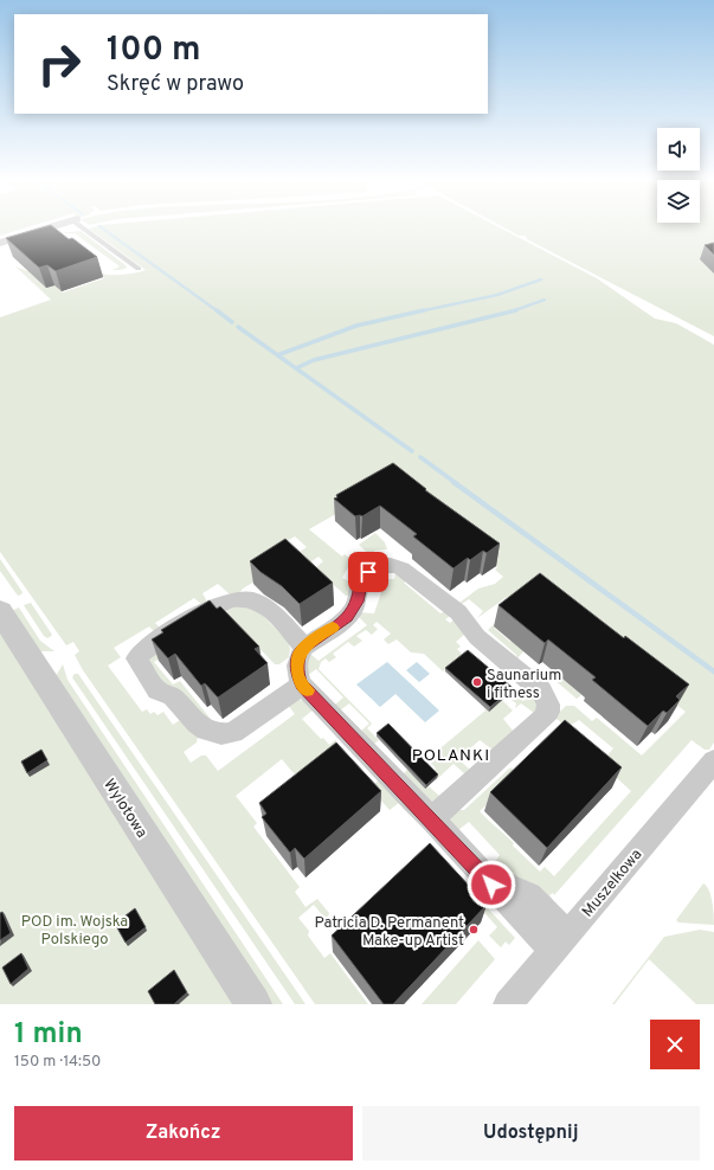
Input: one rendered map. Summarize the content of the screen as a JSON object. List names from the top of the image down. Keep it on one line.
{"streets":{"street":["Wylotowa","Muszelkowa"]},"districts":["POLANKI"],"parks":["POD im. Wojska Polskiego"],"places":["Saunarium i fitness","Patricia D. Permanent Make-up Artist"],"page":{"turn":["100 m","Skręć w prawo"],"heading":["1 min","150 m · 14:50"],"buttons":["Zakończ","Udostępnij"]}}
